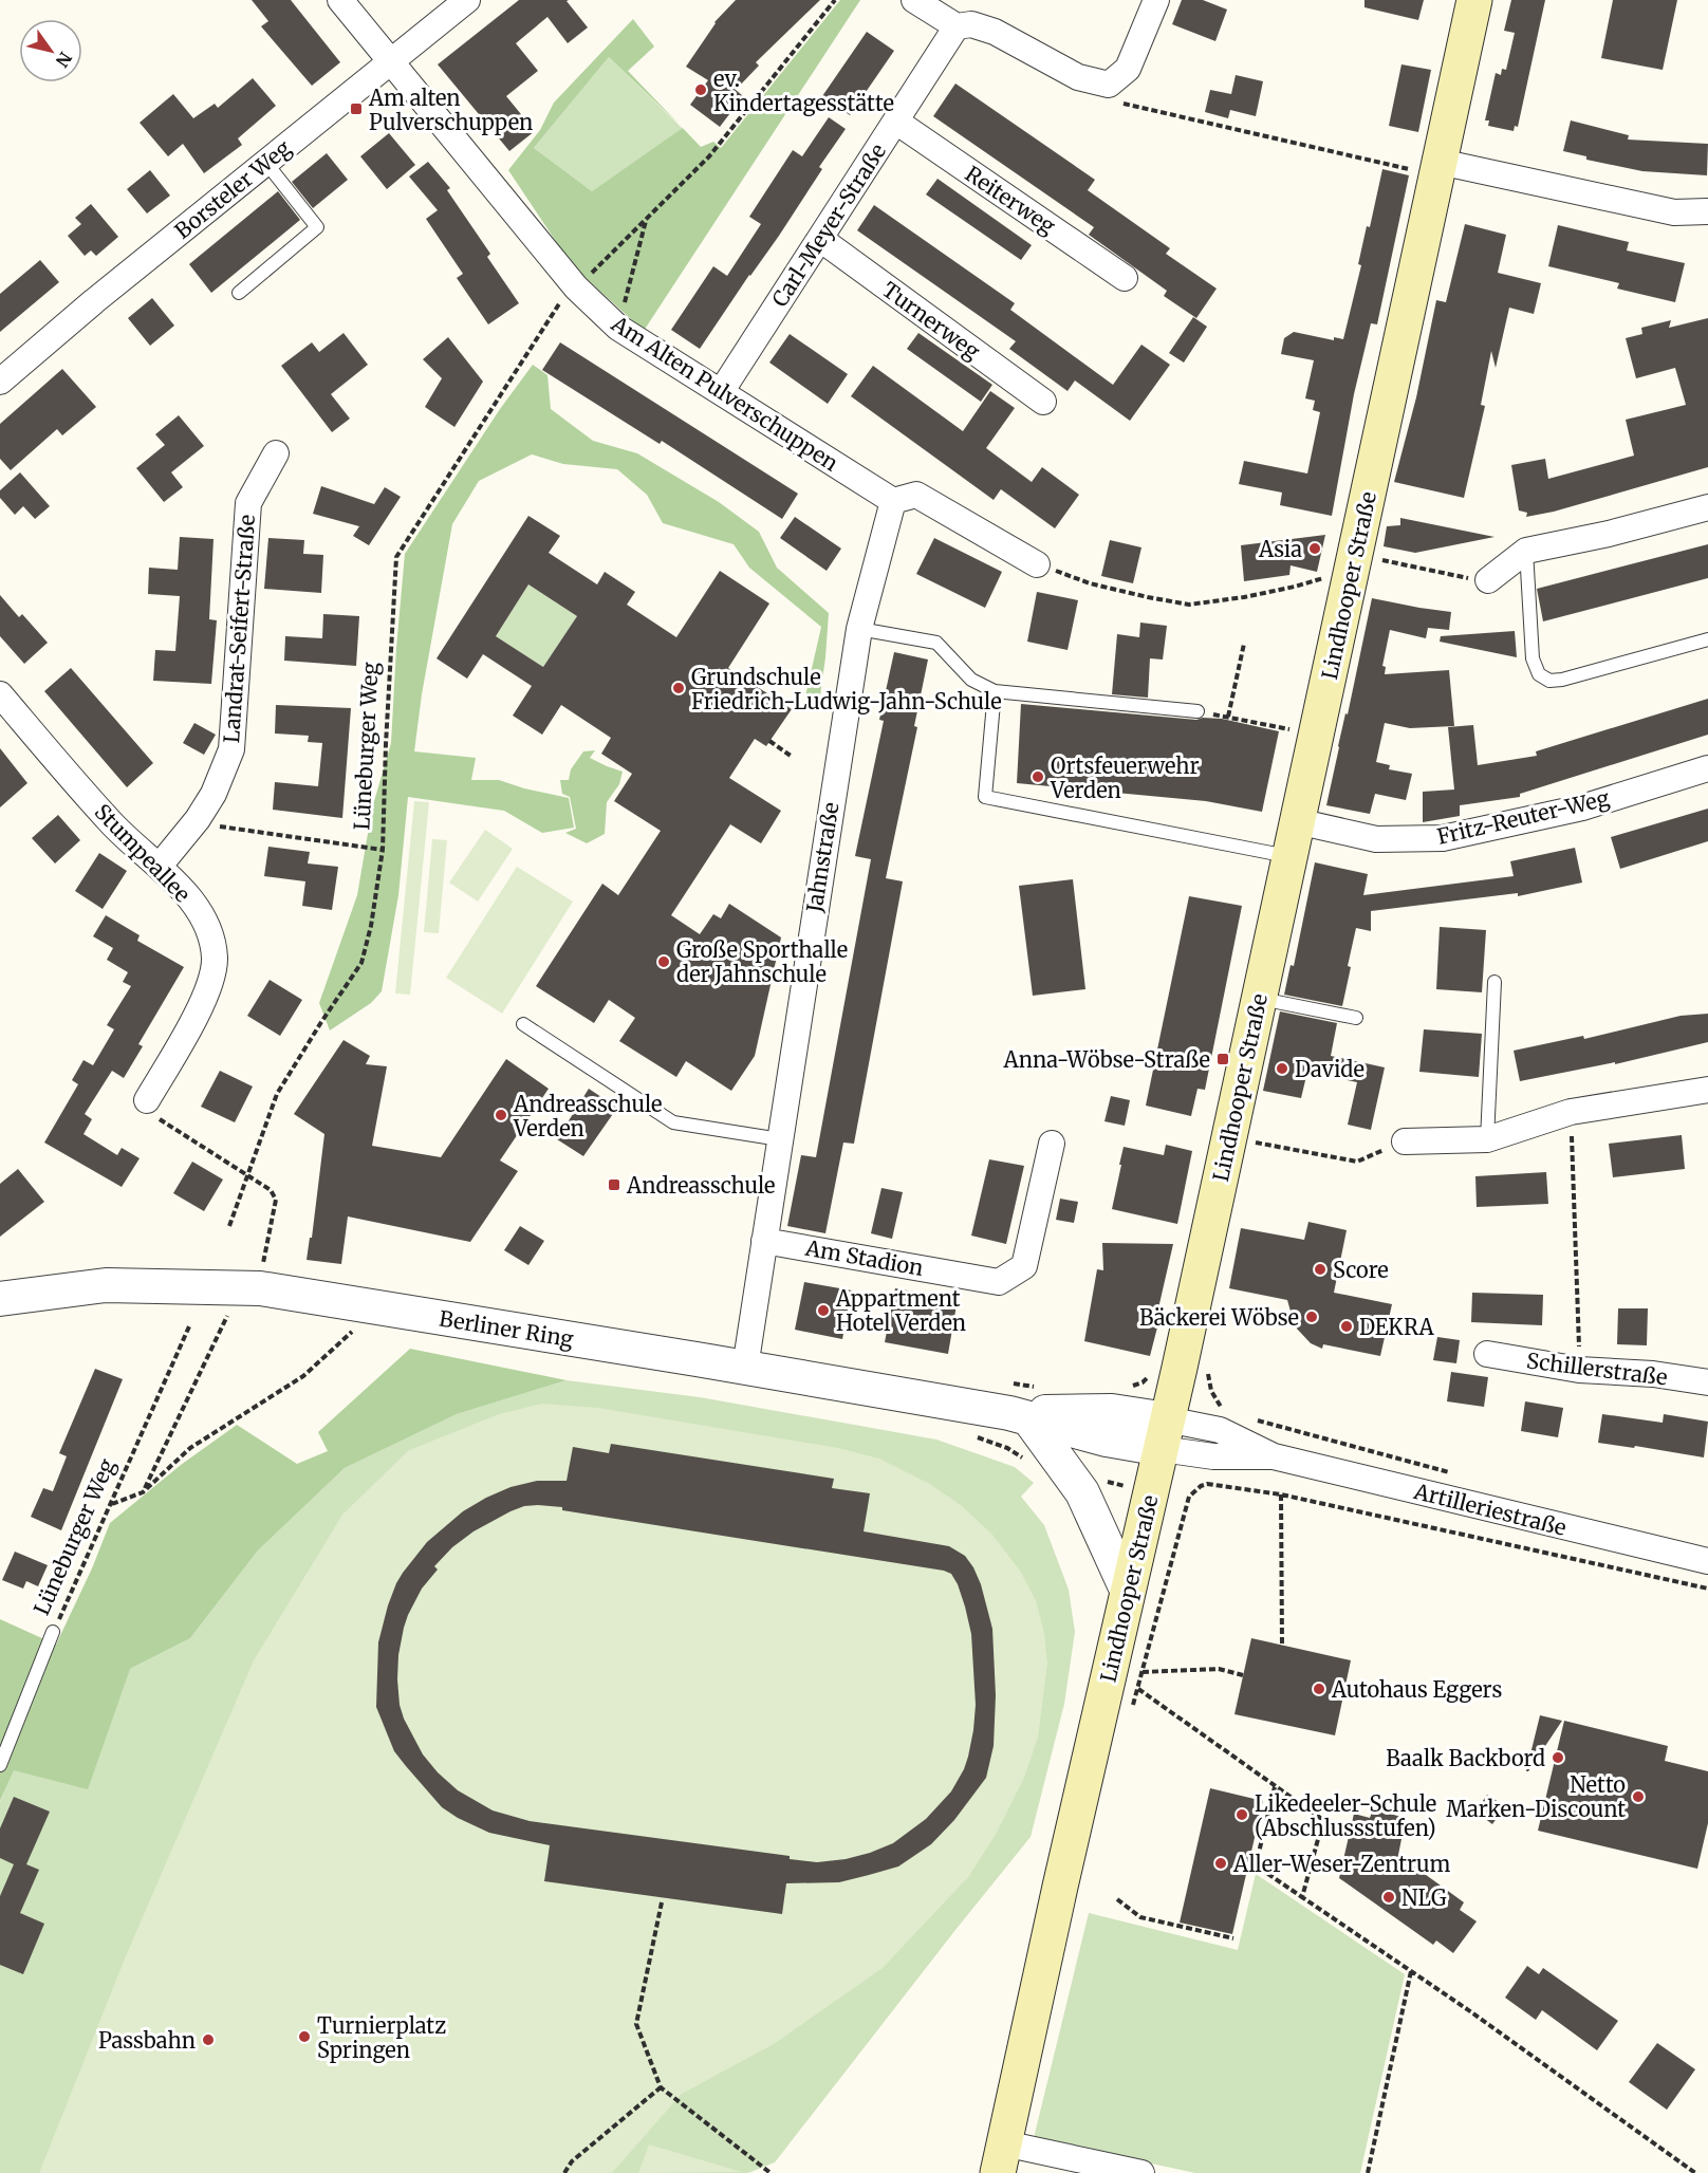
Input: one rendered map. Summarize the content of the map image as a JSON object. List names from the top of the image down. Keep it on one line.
{"streets":{"main road":["Lindhooper Straße"],"street":["Borsteler Weg","Reiterweg","Carl-Meyer-Straße","Turnerweg","Am Alten Pulverschuppen","Landrat-Seifert-Straße","Fritz-Reuter-Weg","Stumpeallee","Jahnstraße","Am Stadion","Berliner Ring","Schillerstraße","Artilleriestraße"],"lane":["Lüneburger Weg"]},"crossings":[["Borsteler Weg","Am Alten Pulverschuppen"],["Reiterweg","Carl-Meyer-Straße"],["Carl-Meyer-Straße","Turnerweg"],["Carl-Meyer-Straße","Am Alten Pulverschuppen"],["Am Alten Pulverschuppen","Lüneburger Weg"],["Am Alten Pulverschuppen","Jahnstraße"],["Lindhooper Straße","Fritz-Reuter-Weg"],["Lindhooper Straße","Berliner Ring"],["Lindhooper Straße","Artilleriestraße"],["Landrat-Seifert-Straße","Stumpeallee"],["Jahnstraße","Am Stadion"],["Jahnstraße","Berliner Ring"],["Berliner Ring","Artilleriestraße"]],"places":{"other":["ev. Kindertagesstätte","Asia","Grundschule Friedrich-Ludwig-Jahn-Schule","Ortsfeuerwehr Verden","Große Sporthalle der Jahnschule","Davide","Andreasschule Verden","Score","Appartment Hotel Verden","Bäckerei Wöbse","DEKRA","Autohaus Eggers","Baalk Backbord","Netto Marken-Discount","Likedeeler-Schule (Abschlussstufen)","Aller-Weser-Zentrum","NLG","Turnierplatz Springen","Passbahn"],"transit":["Am alten Pulverschuppen","Anna-Wöbse-Straße","Andreasschule"]},"north":"bottom right"}
